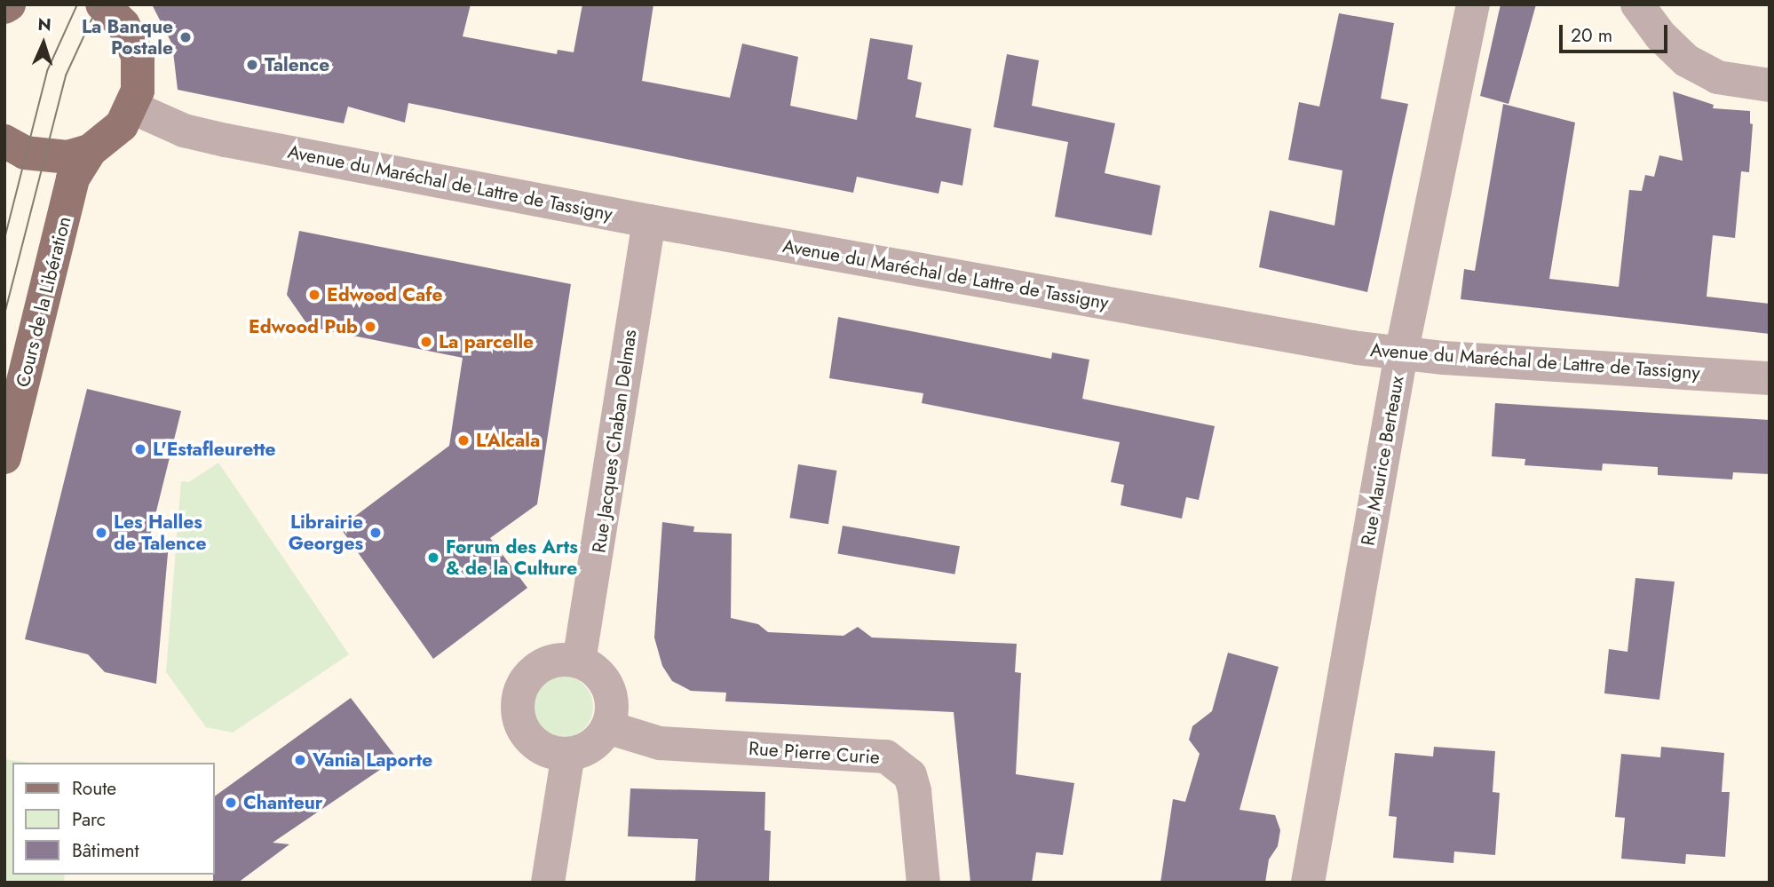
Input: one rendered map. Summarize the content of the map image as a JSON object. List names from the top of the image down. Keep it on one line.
{"streets":{"main road":["Cours de la Libération"],"street":["Avenue du Maréchal de Lattre de Tassigny","Rue Jacques Chaban Delmas","Rue Maurice Berteaux","Rue Pierre Curie"]},"crossings":[["Avenue du Maréchal de Lattre de Tassigny","Rue Jacques Chaban Delmas"],["Avenue du Maréchal de Lattre de Tassigny","Rue Maurice Berteaux"],["Rue Jacques Chaban Delmas","Rue Pierre Curie"]],"places":["La Banque Postale","Talence","Edwood Cafe","Edwood Pub","La parcelle","L'Alcala","L'Estafleurette","Les Halles de Talence","Librairie Georges","Forum des Arts & de la Culture","Vania Laporte","Chanteur"],"legend":["Route","Parc","Bâtiment"],"scale_bar":"20 m","north":"top"}
